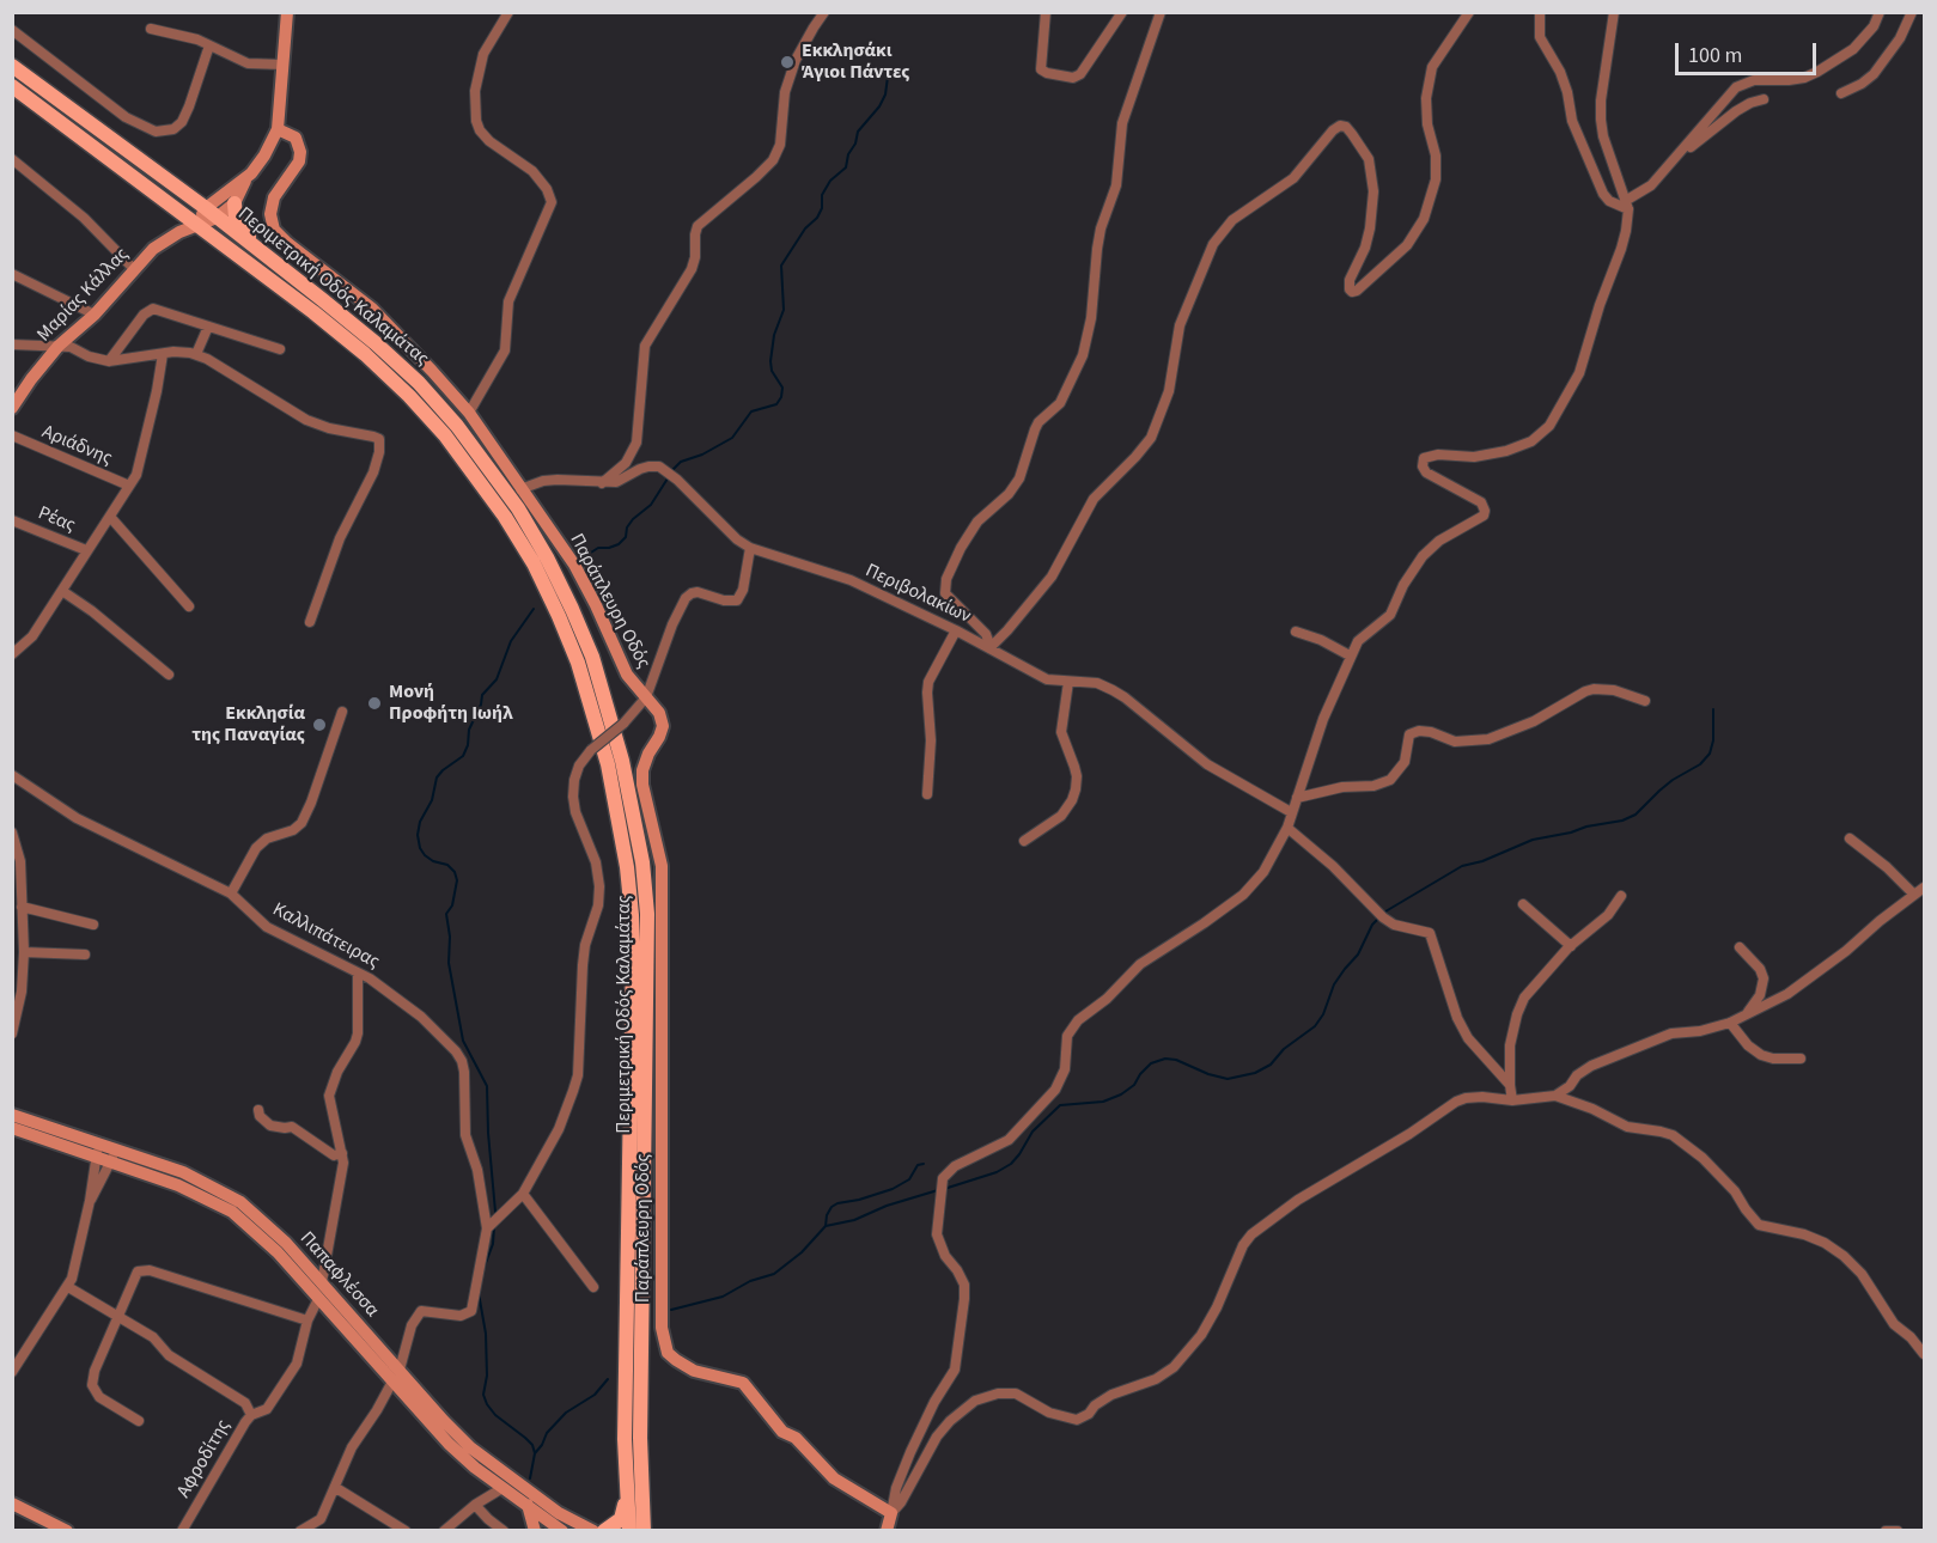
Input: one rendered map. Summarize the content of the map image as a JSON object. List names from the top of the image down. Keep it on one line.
{"streets":{"main road":["Περιμετρική Οδός Καλαμάτας"],"street":["Μαρίας Κάλλας","Αριάδνης","Ρέας","Περιβολακίων","Παράπλευρη Οδός","Καλλιπάτειρας","Παπαφλέσσα","Αφροδίτης"]},"crossings":[["Περιμετρική Οδός Καλαμάτας","Μαρίας Κάλλας"],["Περιβολακίων","Παράπλευρη Οδός"],["Παπαφλέσσα","Αφροδίτης"]],"places":["Εκκλησάκι Άγιοι Πάντες","Μονή Προφήτη Ιωήλ","Εκκλησία της Παναγίας"],"scale_bar":"100 m"}
